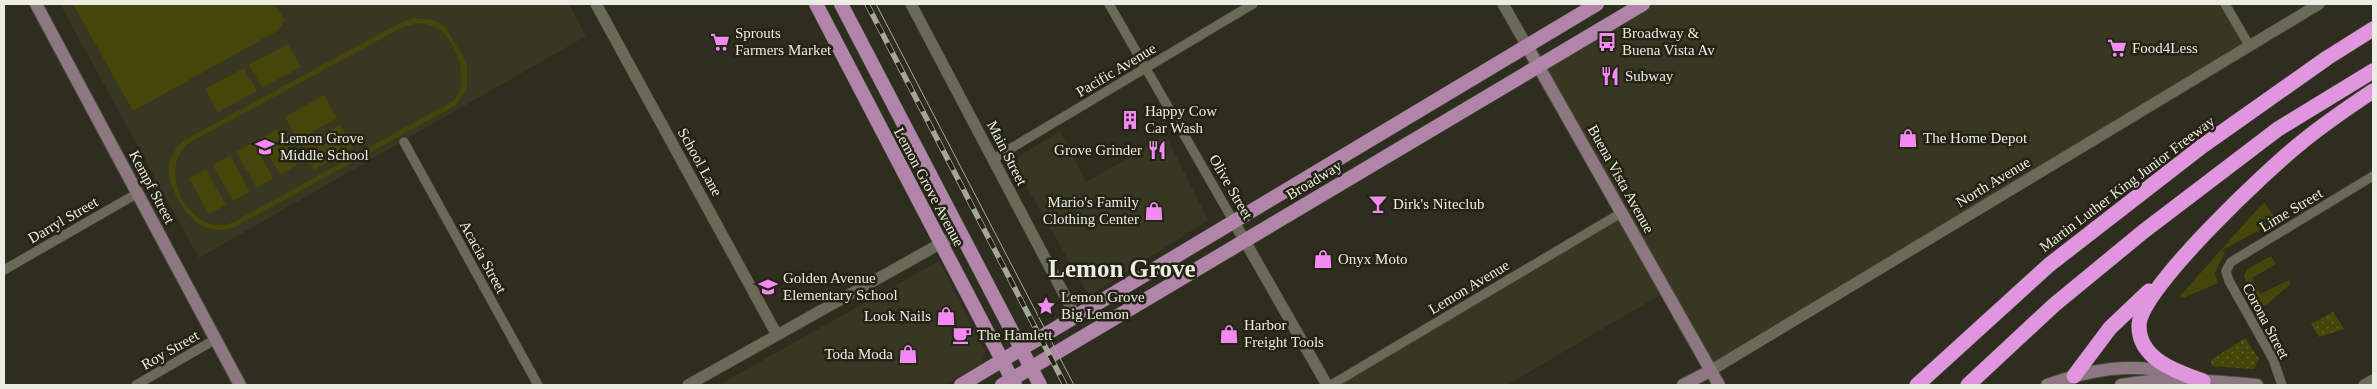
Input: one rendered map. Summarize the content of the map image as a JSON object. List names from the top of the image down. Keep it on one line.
{"streets":{"highway":["Martin Luther King Junior Freeway"],"main road":["Buena Vista Avenue","Broadway","North Avenue","Kempf Street","Lemon Grove Avenue"],"street":["Pacific Avenue","Main Street","School Lane","Olive Street","Lime Street","Darryl Street","Acacia Street","Lemon Avenue","Corona Street","Roy Street"]},"crossings":[["Pacific Avenue","Main Street"],["Pacific Avenue","Olive Street"],["Main Street","Broadway"],["Buena Vista Avenue","Broadway"],["Buena Vista Avenue","North Avenue"],["Buena Vista Avenue","Lemon Avenue"],["Broadway","Lemon Grove Avenue"],["Broadway","Olive Street"],["Kempf Street","Darryl Street"],["Kempf Street","Roy Street"],["Lime Street","Corona Street"]],"districts":["Lemon Grove"],"places":{"supermarket":["Sprouts Farmers Market","Food4Less"],"bus stop":["Broadway & Buena Vista Av"],"restaurant":["Subway","Grove Grinder"],"building":["Happy Cow Car Wash"],"shop":["The Home Depot","Mario's Family Clothing Center","Onyx Moto","Look Nails","Harbor Freight Tools","Toda Moda"],"school or university":["Lemon Grove Middle School","Golden Avenue Elementary School"],"bar":["Dirk's Niteclub"],"place":["Lemon Grove Big Lemon"],"cafe":["The Hamlett"]}}
